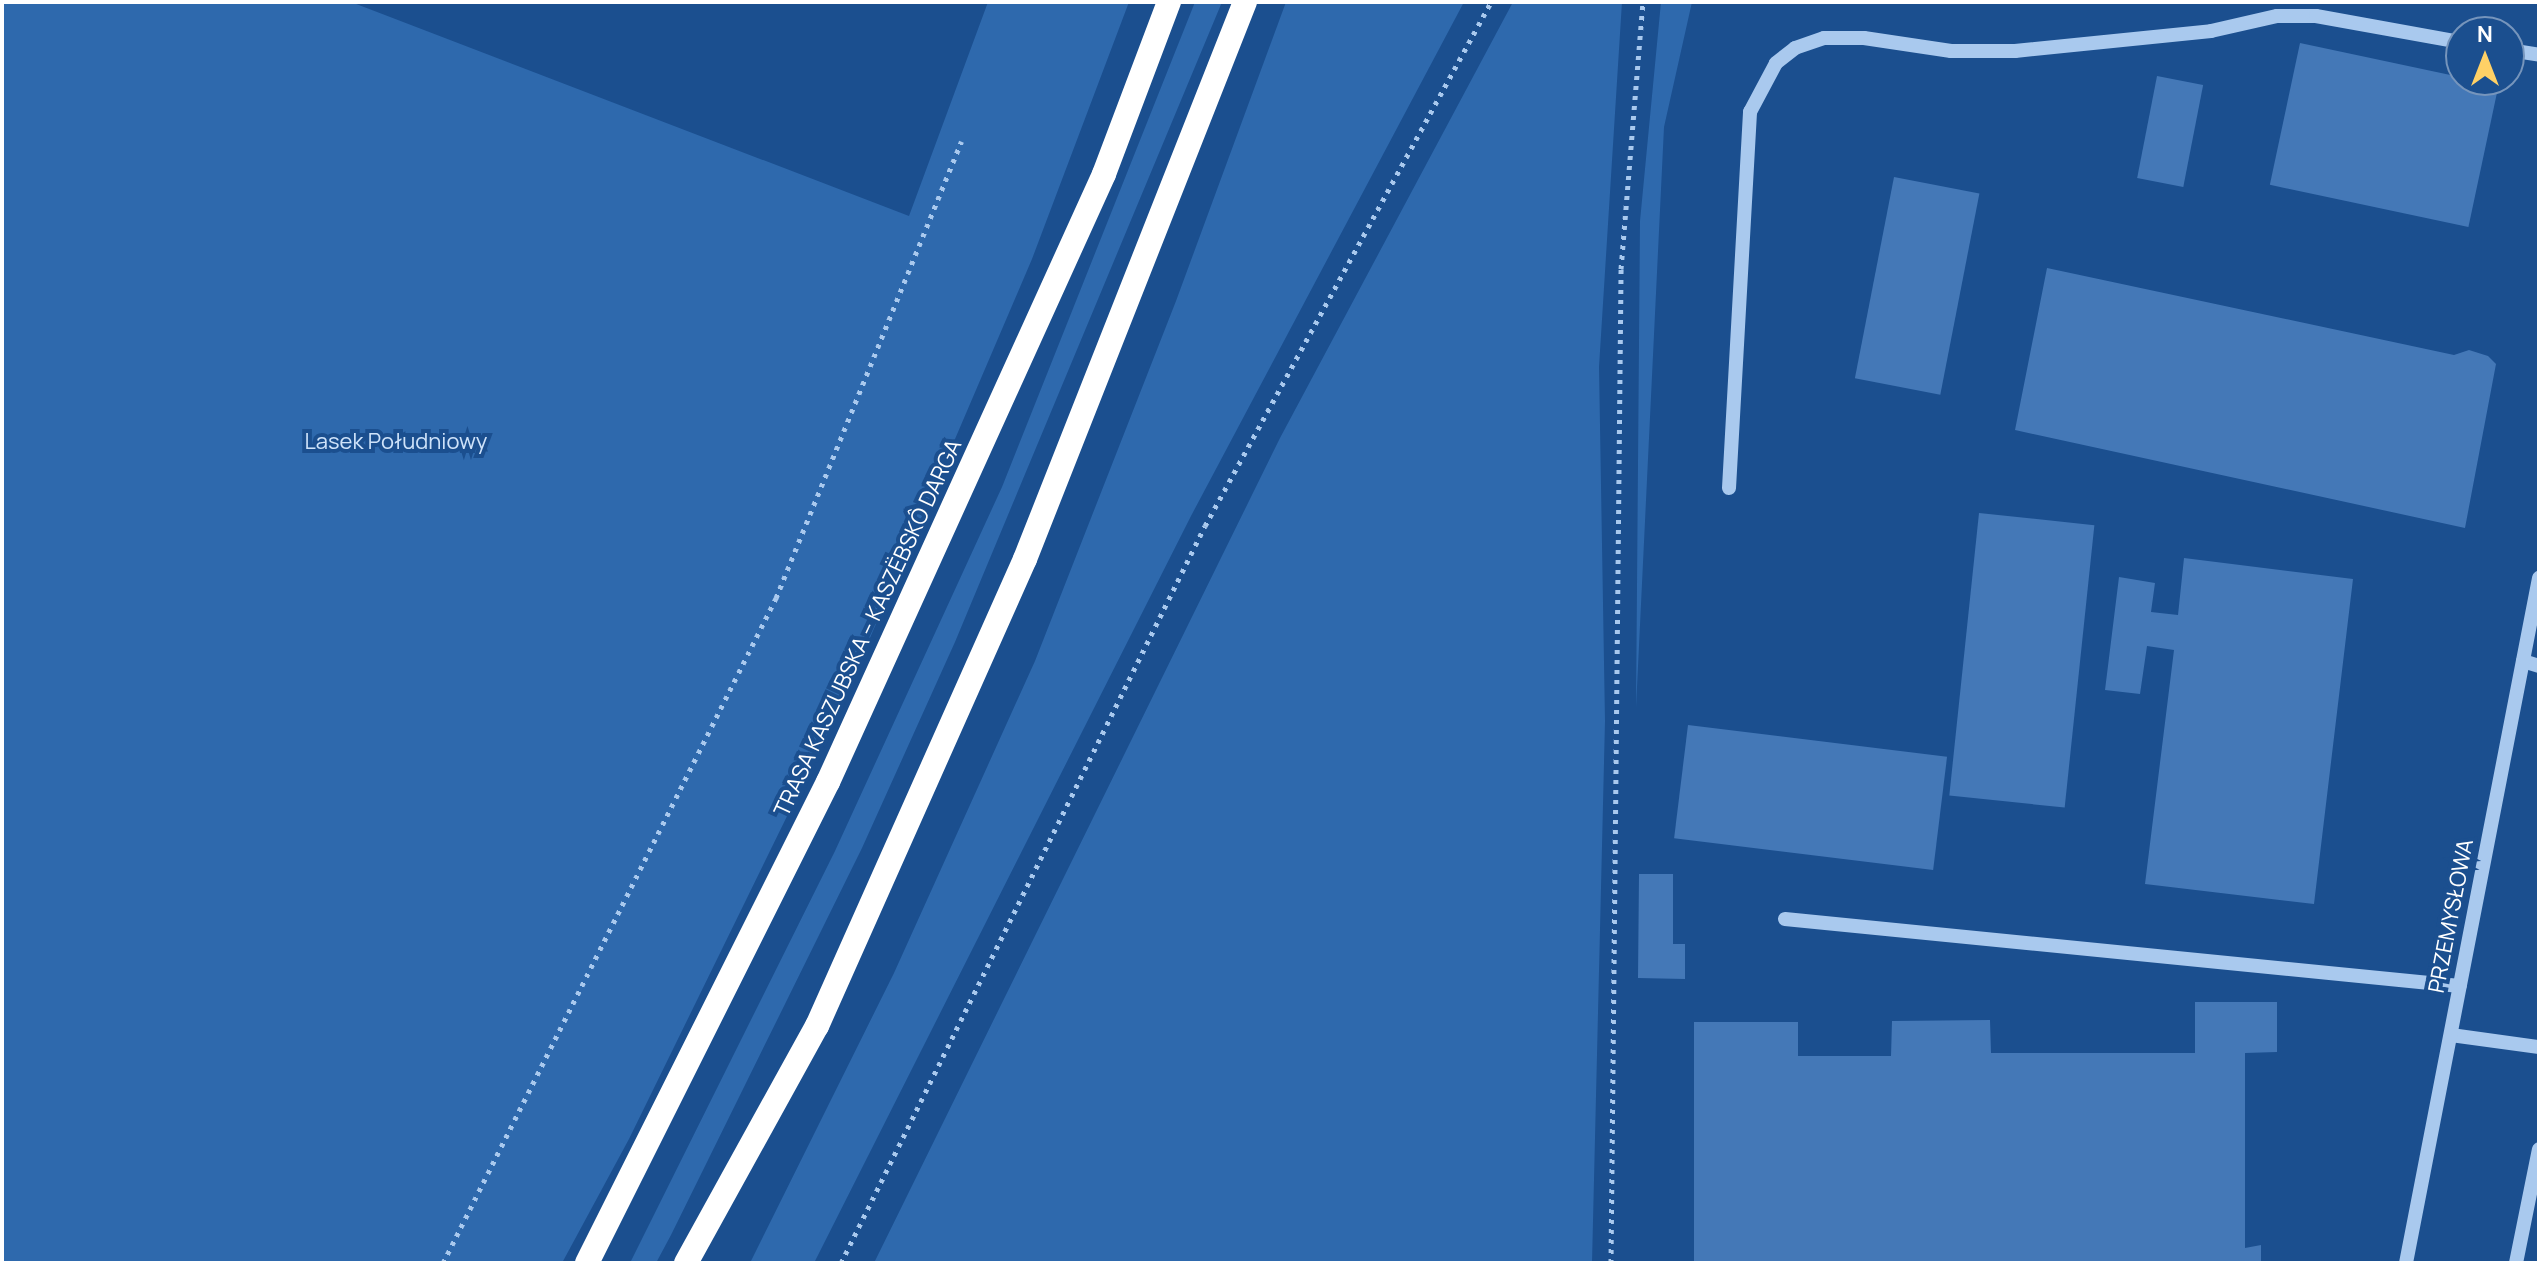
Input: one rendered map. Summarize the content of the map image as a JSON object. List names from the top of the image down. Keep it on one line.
{"streets":{"highway":["TRASA KASZUBSKA – KASZËBSKÔ DARGA"],"street":["PRZEMYSŁOWA"]},"parks":["Lasek Południowy"],"north":"top"}
